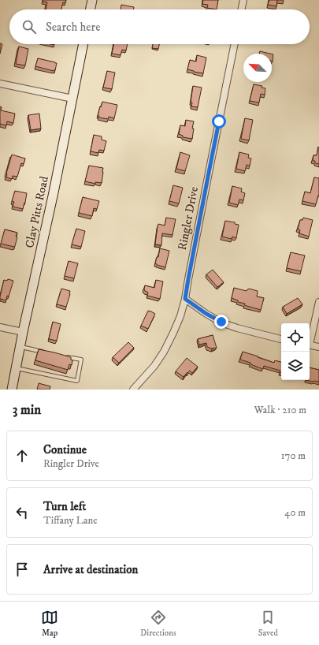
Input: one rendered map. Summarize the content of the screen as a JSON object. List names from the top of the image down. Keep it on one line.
{"streets":{"street":["Clay Pitts Road","Ringler Drive"]},"north":"top left","page":{"search":"Search here","heading":["3 min","Walk · 210 m"],"list":[["Continue","Ringler Drive","170 m"],["Turn left","Tiffany Lane","40 m"],"Arrive at destination"],"nav":["Map","Directions","Saved"]}}
